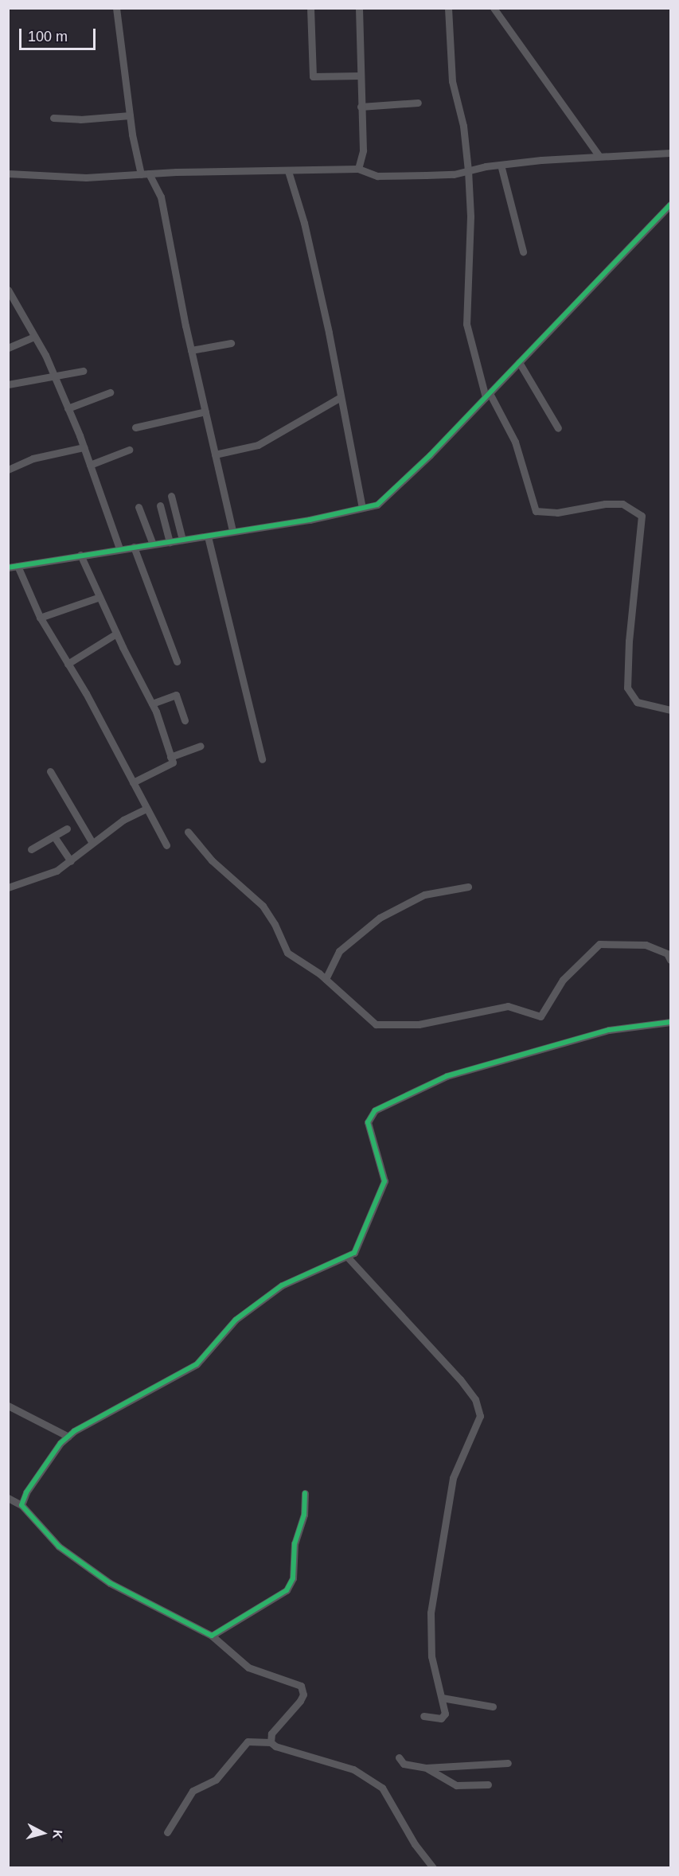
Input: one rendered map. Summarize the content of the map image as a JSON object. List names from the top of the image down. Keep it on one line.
{"scale_bar":"100 m","north":"right"}
